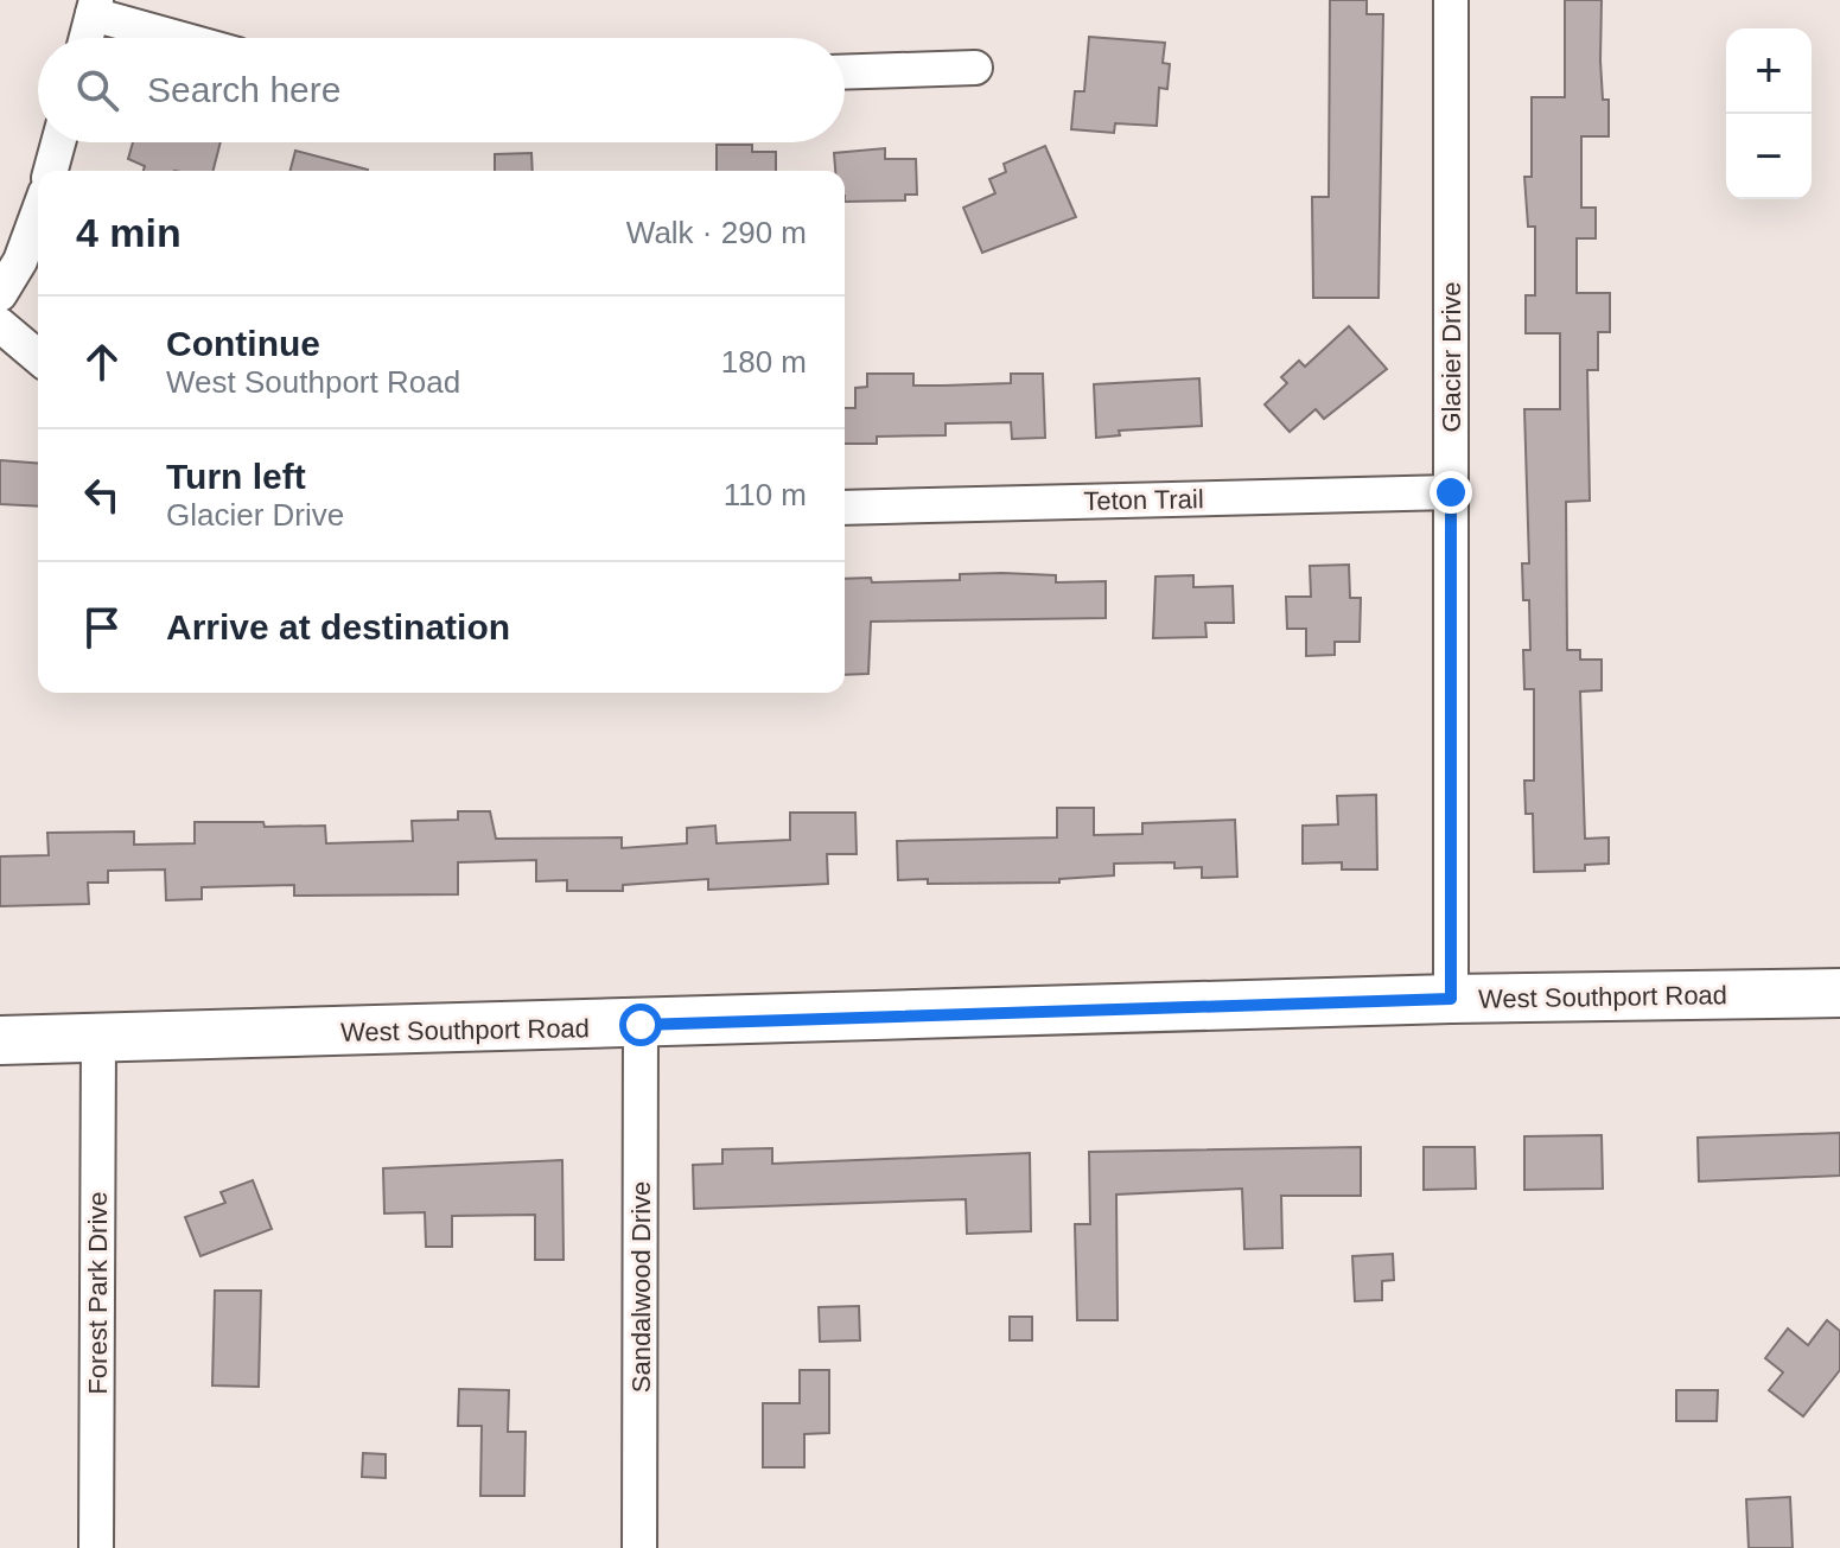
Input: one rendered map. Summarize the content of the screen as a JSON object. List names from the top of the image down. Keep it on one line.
{"streets":{"main road":["West Southport Road"],"street":["Glacier Drive","Teton Trail","Sandalwood Drive","Forest Park Drive"]},"crossings":[["Glacier Drive","Teton Trail"],["Glacier Drive","West Southport Road"],["West Southport Road","Sandalwood Drive"],["West Southport Road","Forest Park Drive"]],"page":{"map_buttons":["+","−"],"search":"Search here","heading":["4 min","Walk · 290 m"],"list":[["Continue","West Southport Road","180 m"],["Turn left","Glacier Drive","110 m"],"Arrive at destination"]}}
